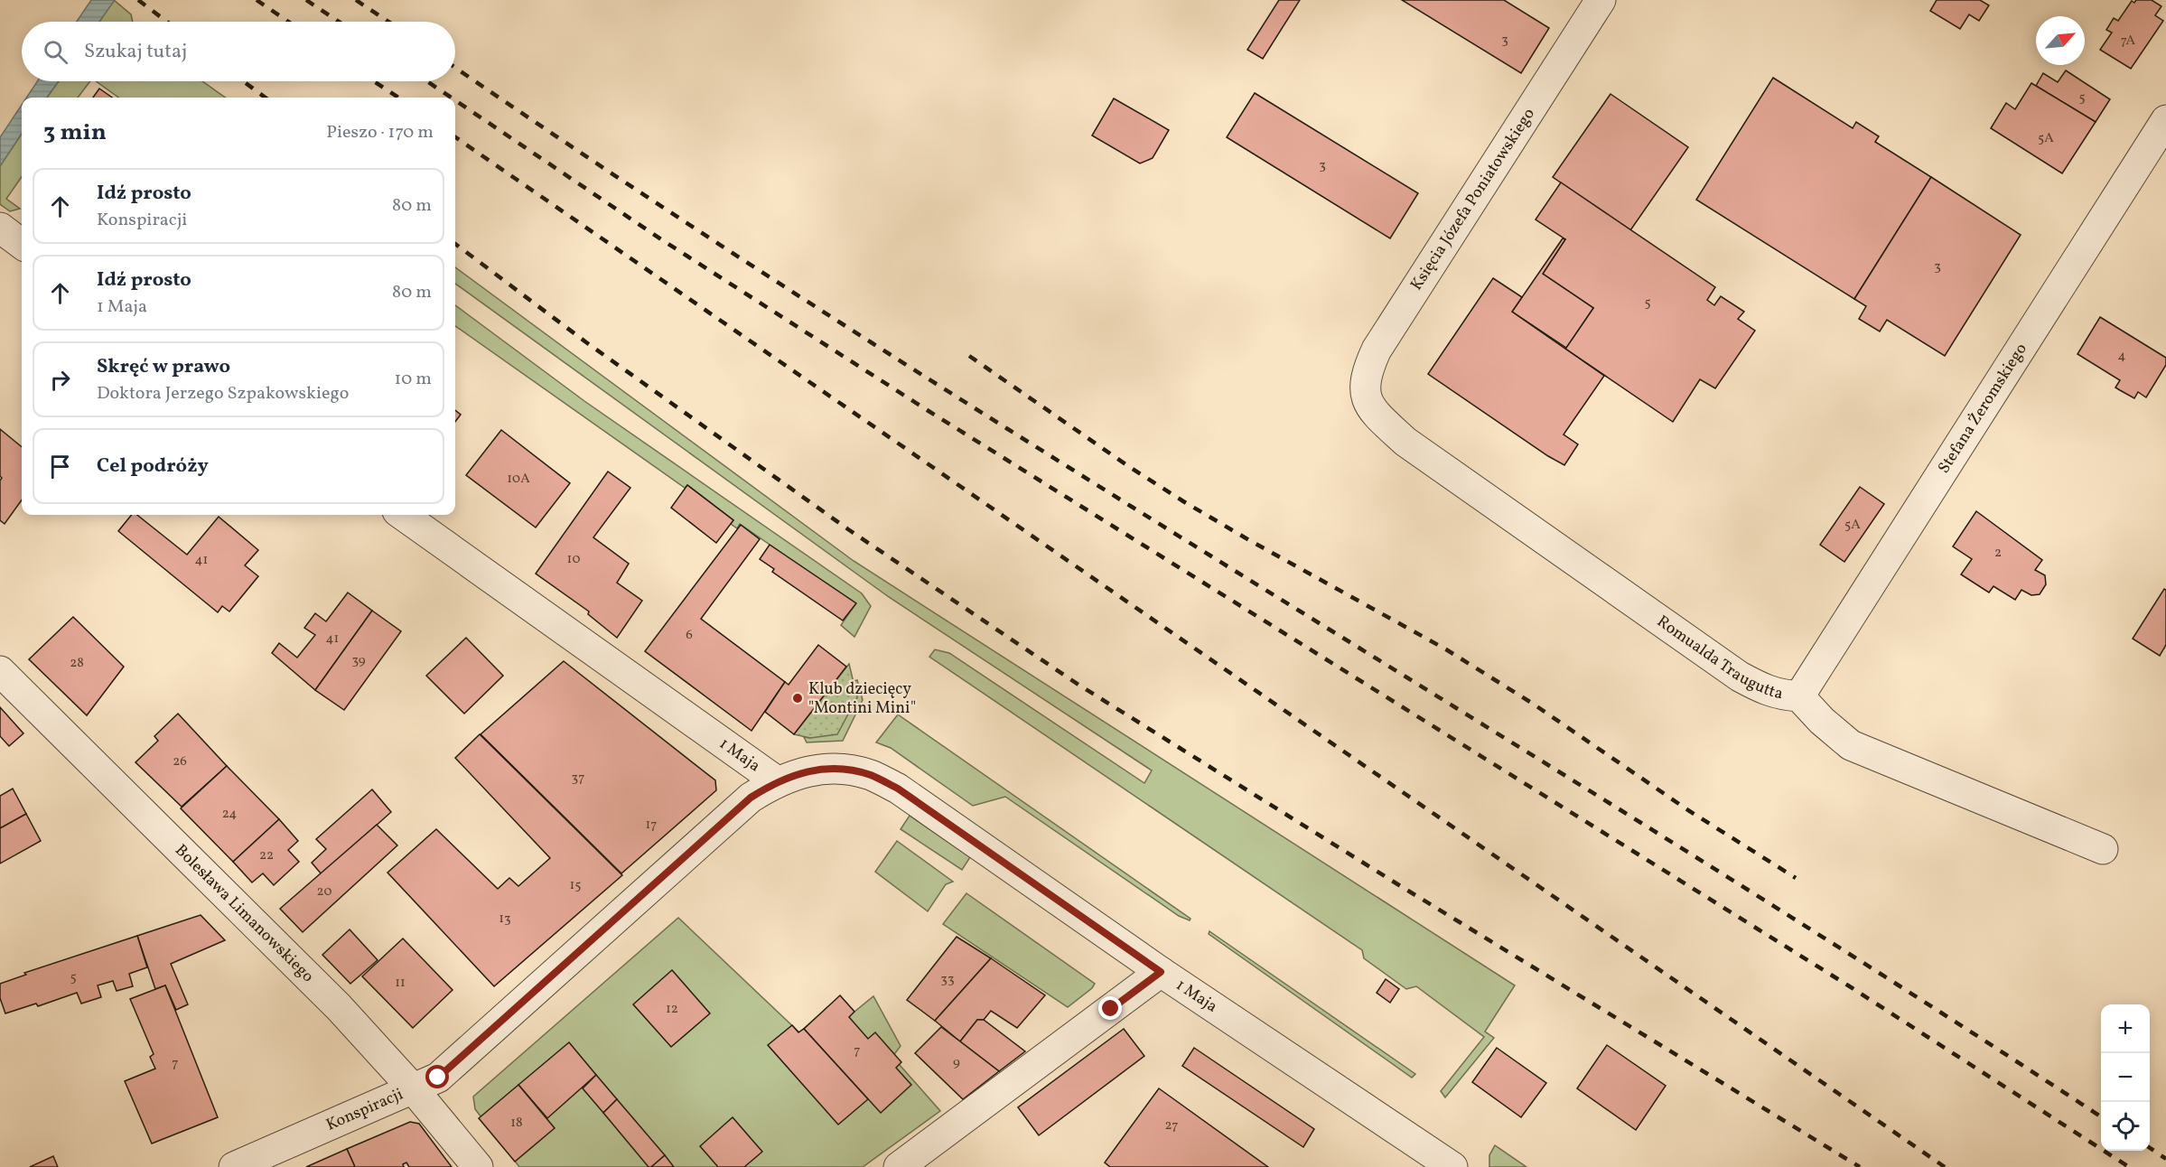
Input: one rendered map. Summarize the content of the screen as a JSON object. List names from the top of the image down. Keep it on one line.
{"streets":{"street":["Księcia Józefa Poniatowskiego","Stefana Żeromskiego","Romualda Traugutta","1 Maja","Bolesława Limanowskiego","Konspiracji"]},"crossings":[["Księcia Józefa Poniatowskiego","Romualda Traugutta"],["Stefana Żeromskiego","Romualda Traugutta"],["1 Maja","Konspiracji"],["Bolesława Limanowskiego","Konspiracji"]],"places":["Klub dziecięcy \"Montini Mini\""],"house_numbers":["3","7A","5","5A","3","3","5","4","10A","5A","2","10","41","6","41","39","28","26","37","24","17","22","15","20","13","5","33","11","12","7","9","7","18","27"],"north":"top right","page":{"search":"Szukaj tutaj","heading":["3 min","Pieszo · 170 m"],"list":[["Idź prosto","Konspiracji","80 m"],["Idź prosto","1 Maja","80 m"],["Skręć w prawo","Doktora Jerzego Szpakowskiego","10 m"],"Cel podróży"],"map_buttons":["+","−"]}}
